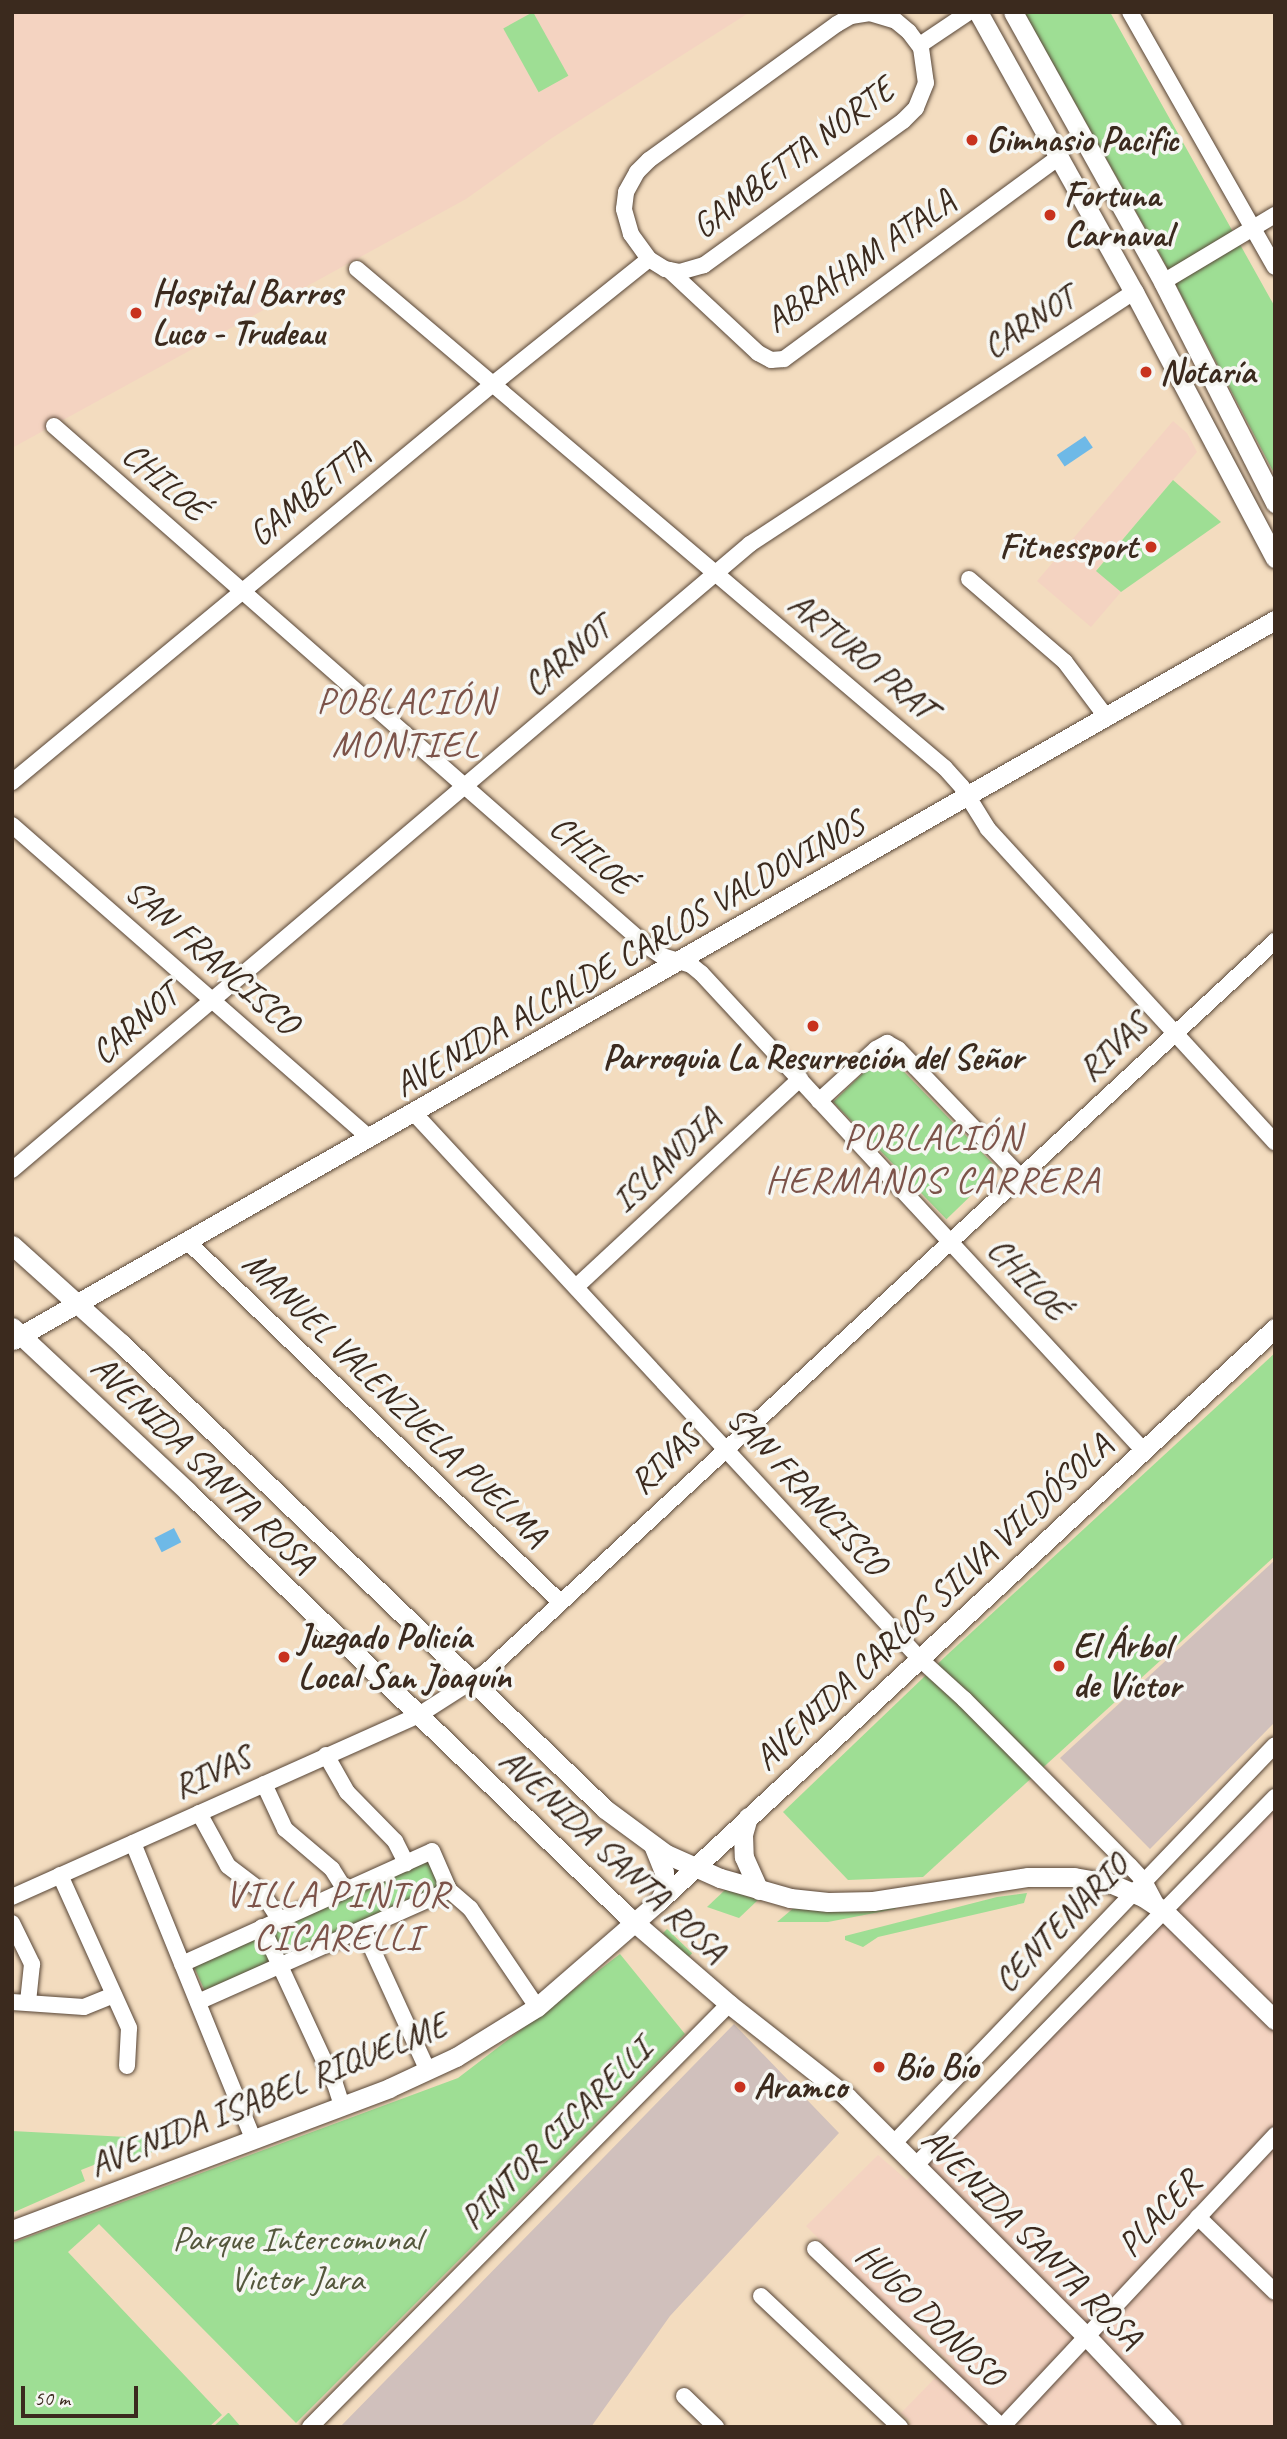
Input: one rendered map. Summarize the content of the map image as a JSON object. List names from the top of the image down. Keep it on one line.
{"streets":{"main road":["AVENIDA ALCALDE CARLOS VALDOVINOS","SAN FRANCISCO","AVENIDA SANTA ROSA","AVENIDA CARLOS SILVA VILDÓSOLA","AVENIDA ISABEL RIQUELME"],"street":["GAMBETTA NORTE","ABRAHAM ATALA","CARNOT","CHILOÉ","GAMBETTA","ARTURO PRAT","RIVAS","ISLANDIA","MANUEL VALENZUELA PUELMA","CENTENARIO","PINTOR CICARELLI","PLACER","HUGO DONOSO"]},"crossings":[["GAMBETTA NORTE","ABRAHAM ATALA"],["GAMBETTA NORTE","GAMBETTA"],["CARNOT","CHILOÉ"],["CARNOT","ARTURO PRAT"],["CARNOT","SAN FRANCISCO"],["CHILOÉ","GAMBETTA"],["CHILOÉ","AVENIDA ALCALDE CARLOS VALDOVINOS"],["CHILOÉ","RIVAS"],["CHILOÉ","ISLANDIA"],["CHILOÉ","AVENIDA CARLOS SILVA VILDÓSOLA"],["GAMBETTA","ARTURO PRAT"],["ARTURO PRAT","AVENIDA ALCALDE CARLOS VALDOVINOS"],["ARTURO PRAT","RIVAS"],["AVENIDA ALCALDE CARLOS VALDOVINOS","SAN FRANCISCO"],["AVENIDA ALCALDE CARLOS VALDOVINOS","MANUEL VALENZUELA PUELMA"],["AVENIDA ALCALDE CARLOS VALDOVINOS","AVENIDA SANTA ROSA"],["SAN FRANCISCO","RIVAS"],["SAN FRANCISCO","ISLANDIA"],["SAN FRANCISCO","AVENIDA SANTA ROSA"],["SAN FRANCISCO","AVENIDA CARLOS SILVA VILDÓSOLA"],["SAN FRANCISCO","CENTENARIO"],["RIVAS","MANUEL VALENZUELA PUELMA"],["RIVAS","AVENIDA SANTA ROSA"],["AVENIDA SANTA ROSA","AVENIDA CARLOS SILVA VILDÓSOLA"],["AVENIDA SANTA ROSA","CENTENARIO"],["AVENIDA SANTA ROSA","AVENIDA ISABEL RIQUELME"],["AVENIDA SANTA ROSA","PINTOR CICARELLI"],["AVENIDA SANTA ROSA","PLACER"],["AVENIDA CARLOS SILVA VILDÓSOLA","AVENIDA ISABEL RIQUELME"],["PLACER","HUGO DONOSO"]],"districts":["POBLACIÓN MONTIEL","POBLACIÓN HERMANOS CARRERA","VILLA PINTOR CICARELLI"],"parks":["Parque Intercomunal Victor Jara"],"places":["Gimnasio Pacific","Fortuna Carnaval","Hospital Barros Luco - Trudeau","Notaría","Fitnessport","Parroquia La Resurreción del Señor","Juzgado Policía Local San Joaquín","El Árbol de Víctor","Bío Bío","Aramco"],"scale_bar":"50 m"}
